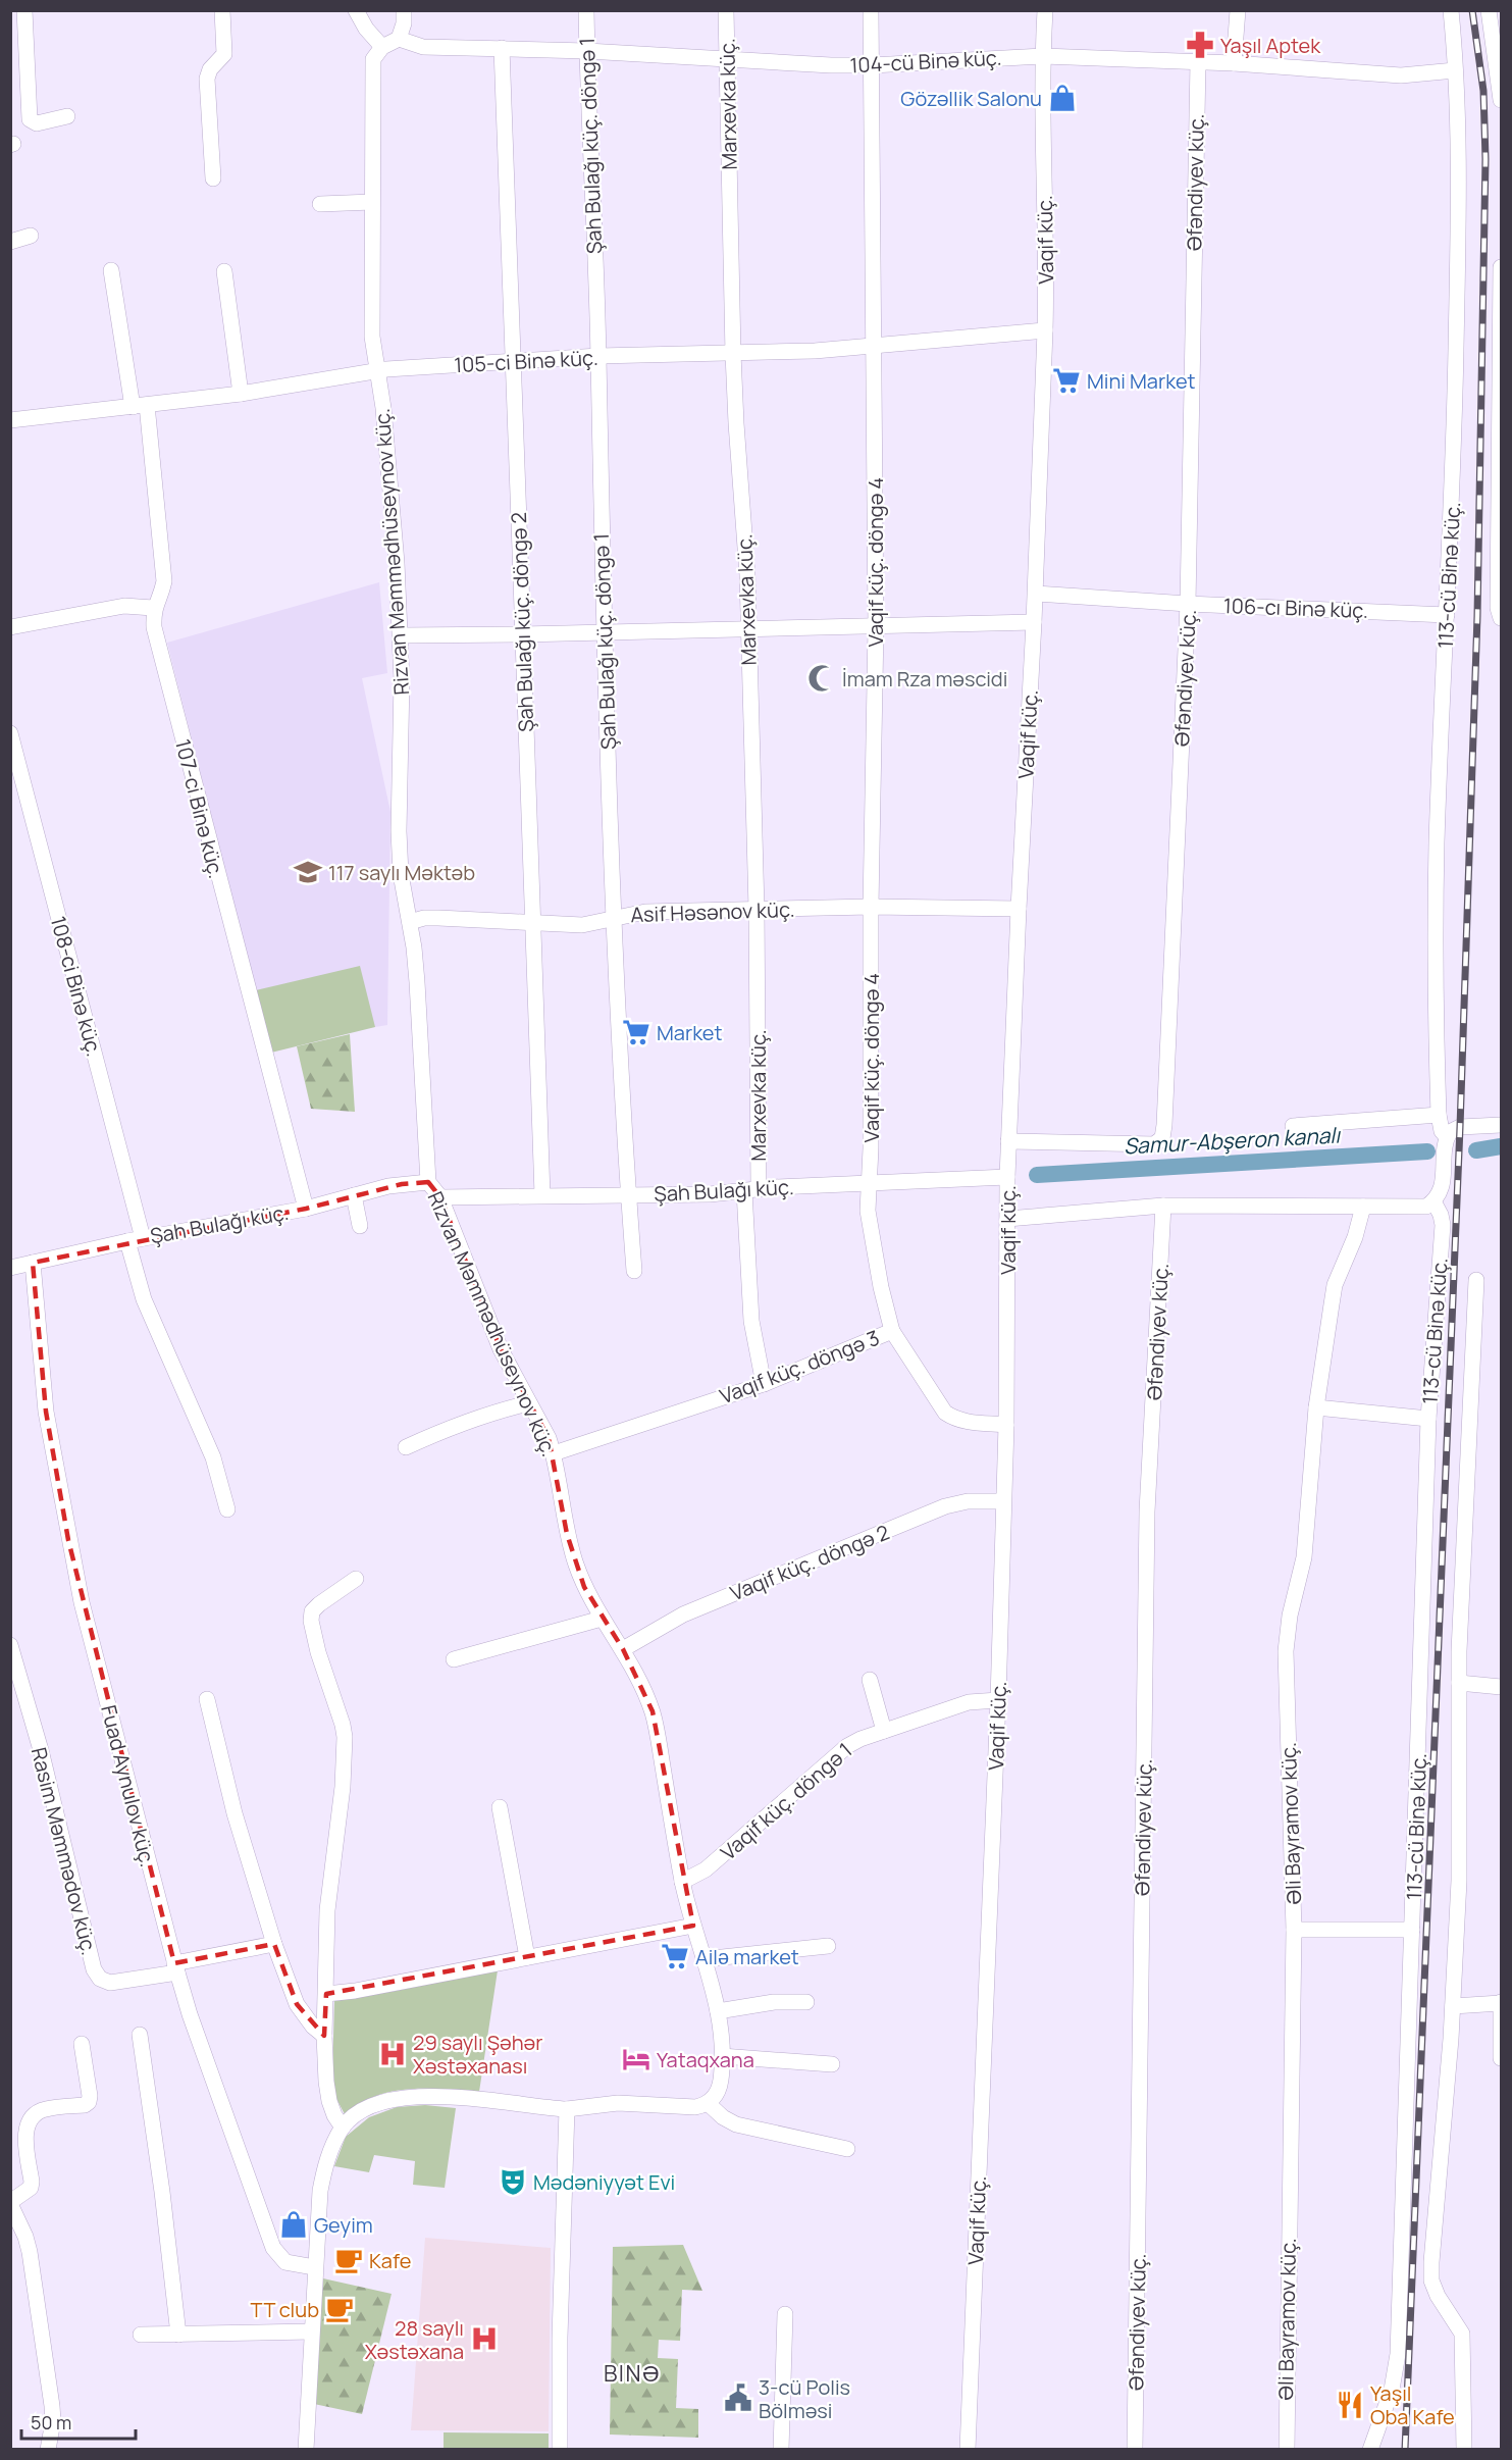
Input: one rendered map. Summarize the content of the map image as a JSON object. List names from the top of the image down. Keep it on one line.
{"streets":{"street":["104-cü Binə küç.","Marxevka küç.","Şah Bulağı küç. döngə 1","Əfəndiyev küç.","Vaqif küç.","105-ci Binə küç.","Rizvan Məmmədhüseynov küç.","Vaqif küç. döngə 4","113-cü Binə küç.","106-cı Binə küç.","Şah Bulağı küç. döngə 2","107-ci Binə küç.","Asif Həsənov küç.","108-ci Binə küç.","Şah Bulağı küç.","Vaqif küç. döngə 3","Vaqif küç. döngə 2","Fuad Aynulov küç.","Vaqif küç. döngə 1","Əli Bayramov küç.","Rasim Məmmədov küç."]},"crossings":[["104-cü Binə küç.","Marxevka küç."],["104-cü Binə küç.","Şah Bulağı küç. döngə 1"],["104-cü Binə küç.","Əfəndiyev küç."],["104-cü Binə küç.","Vaqif küç."],["104-cü Binə küç.","Vaqif küç. döngə 4"],["104-cü Binə küç.","113-cü Binə küç."],["104-cü Binə küç.","Şah Bulağı küç. döngə 2"],["Marxevka küç.","105-ci Binə küç."],["Marxevka küç.","Asif Həsənov küç."],["Marxevka küç.","Şah Bulağı küç."],["Marxevka küç.","Vaqif küç. döngə 3"],["Şah Bulağı küç. döngə 1","105-ci Binə küç."],["Şah Bulağı küç. döngə 1","Asif Həsənov küç."],["Şah Bulağı küç. döngə 1","Şah Bulağı küç."],["Əfəndiyev küç.","Vaqif küç."],["Əfəndiyev küç.","106-cı Binə küç."],["Vaqif küç.","105-ci Binə küç."],["Vaqif küç.","106-cı Binə küç."],["Vaqif küç.","Asif Həsənov küç."],["Vaqif küç.","Şah Bulağı küç."],["Vaqif küç.","Vaqif küç. döngə 3"],["Vaqif küç.","Vaqif küç. döngə 2"],["Vaqif küç.","Vaqif küç. döngə 1"],["105-ci Binə küç.","Rizvan Məmmədhüseynov küç."],["105-ci Binə küç.","Vaqif küç. döngə 4"],["105-ci Binə küç.","Şah Bulağı küç. döngə 2"],["105-ci Binə küç.","107-ci Binə küç."],["Rizvan Məmmədhüseynov küç.","Asif Həsənov küç."],["Rizvan Məmmədhüseynov küç.","Şah Bulağı küç."],["Rizvan Məmmədhüseynov küç.","Vaqif küç. döngə 3"],["Rizvan Məmmədhüseynov küç.","Vaqif küç. döngə 2"],["Rizvan Məmmədhüseynov küç.","Vaqif küç. döngə 1"],["Vaqif küç. döngə 4","Asif Həsənov küç."],["Vaqif küç. döngə 4","Şah Bulağı küç."],["Vaqif küç. döngə 4","Vaqif küç. döngə 3"],["113-cü Binə küç.","106-cı Binə küç."],["Şah Bulağı küç. döngə 2","Asif Həsənov küç."],["Şah Bulağı küç. döngə 2","Şah Bulağı küç."],["107-ci Binə küç.","Şah Bulağı küç."],["108-ci Binə küç.","Şah Bulağı küç."],["Şah Bulağı küç.","Fuad Aynulov küç."],["Fuad Aynulov küç.","Rasim Məmmədov küç."]],"districts":["BINƏ"],"water":["Samur-Abşeron kanalı"],"places":{"pharmacy":["Yaşıl Aptek"],"shop":["Gözəllik Salonu","Geyim"],"supermarket":["Mini Market","Market","Ailә market"],"mosque":["İmam Rza məscidi"],"school or university":["117 saylı Məktəb"],"hospital":["29 saylı Şəhər Xəstəxanası","28 saylı Xəstəxana"],"hotel":["Yataqxana"],"theatre":["Mədəniyyət Evi"],"cafe":["Kafe","TT club"],"public building":["3-cü Polis Bölməsi"],"restaurant":["Yaşıl Oba Kafe"]},"scale_bar":"50 m"}
